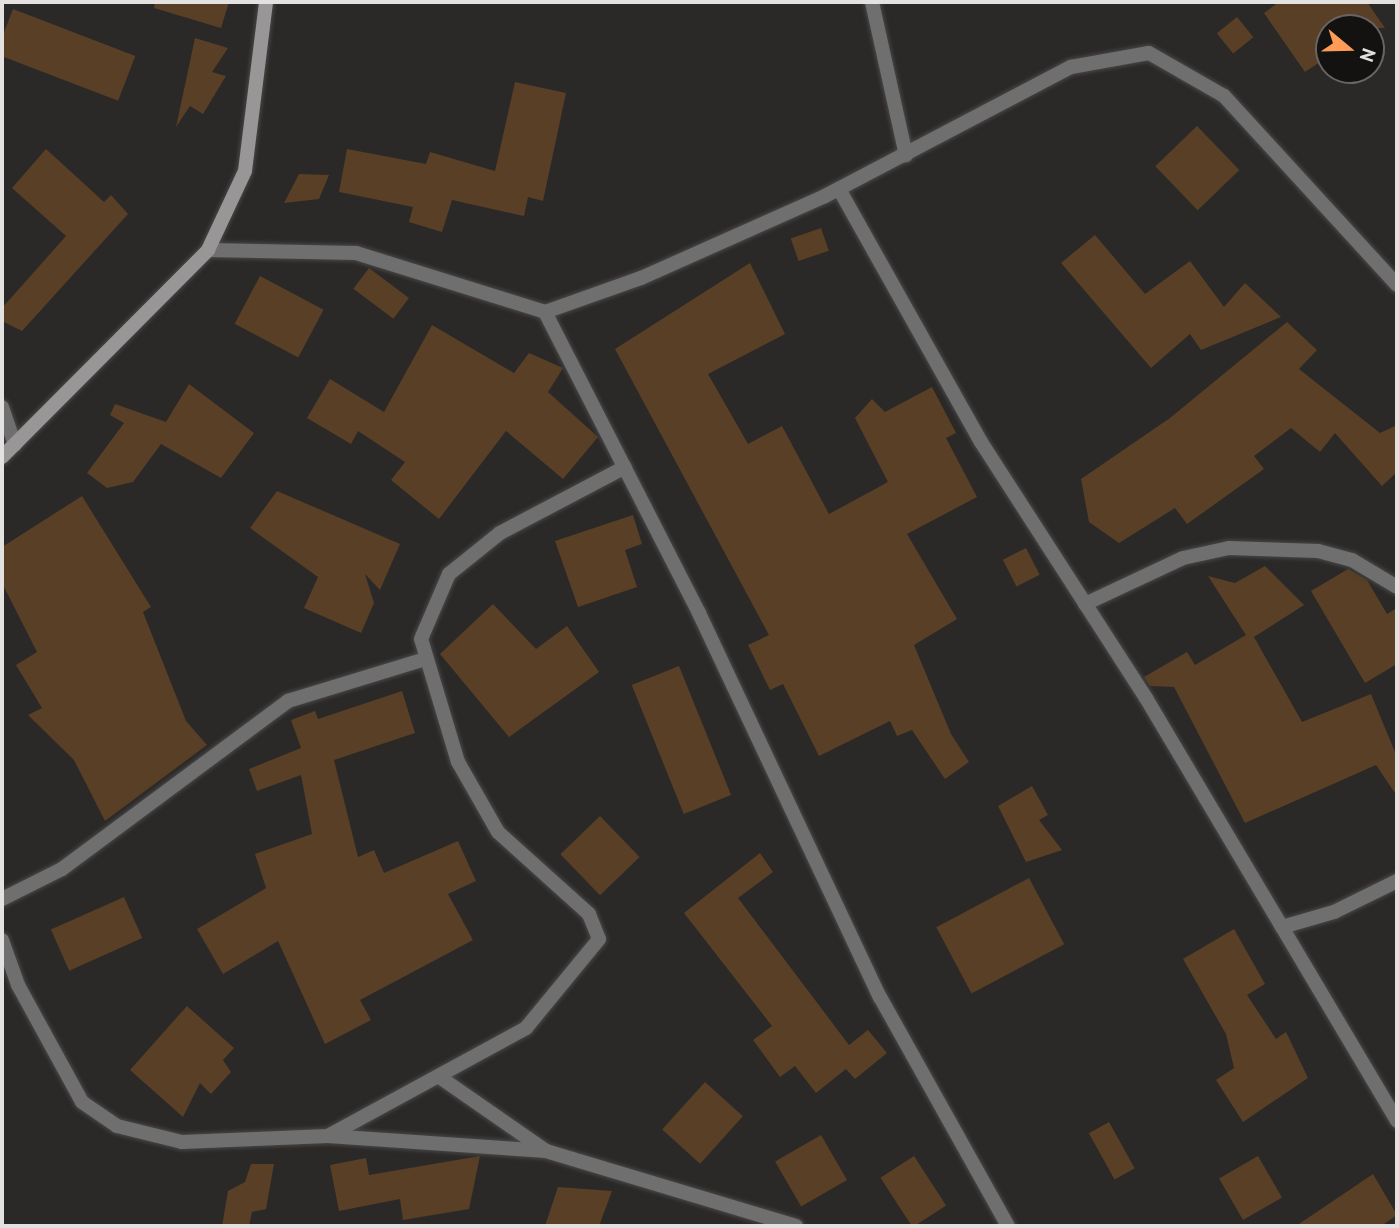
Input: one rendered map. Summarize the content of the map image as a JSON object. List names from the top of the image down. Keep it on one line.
{"north":"right"}
